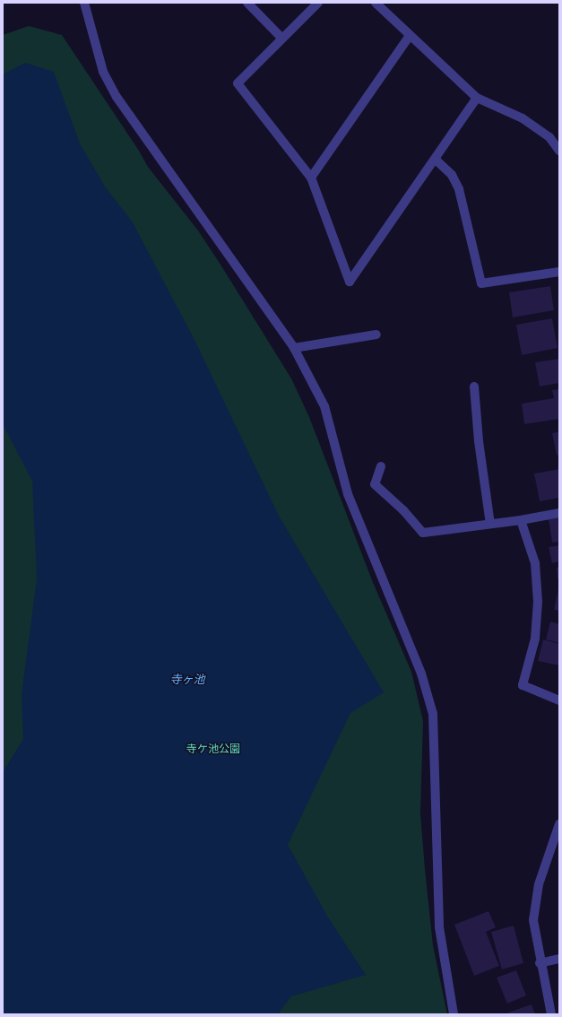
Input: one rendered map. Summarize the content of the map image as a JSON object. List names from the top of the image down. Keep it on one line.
{"water":["寺ヶ池"],"parks":["寺ケ池公園"]}
